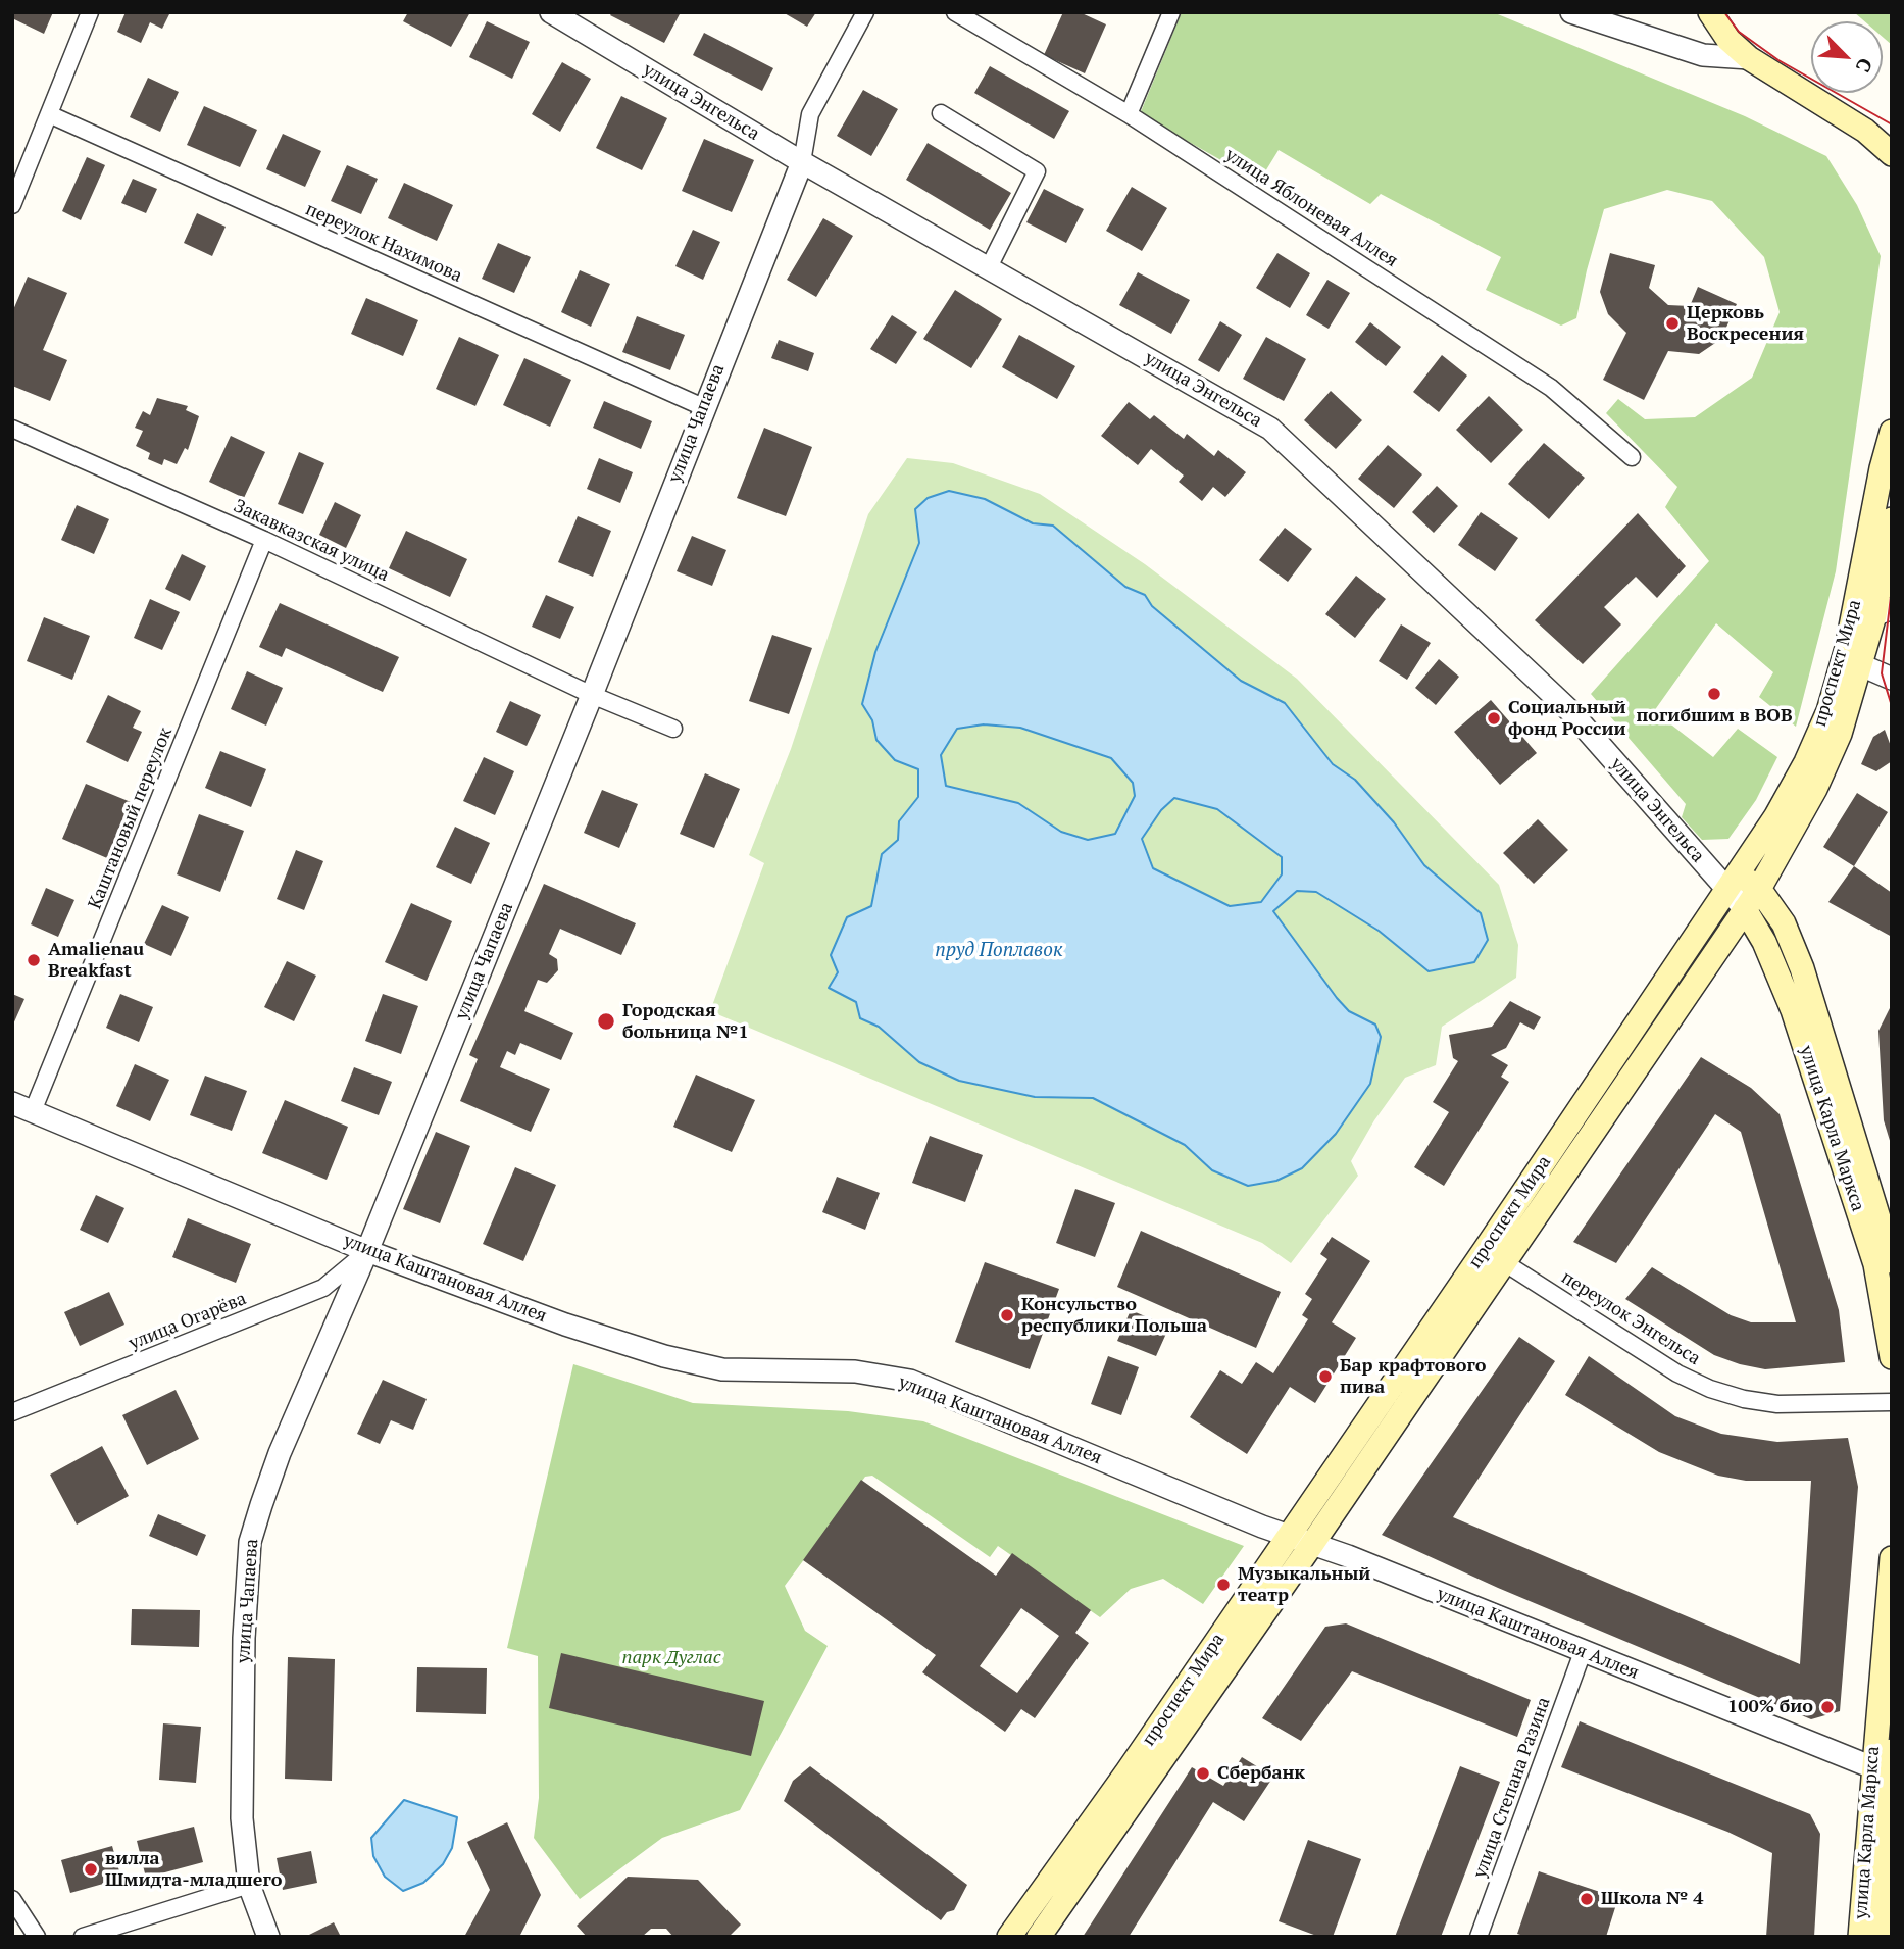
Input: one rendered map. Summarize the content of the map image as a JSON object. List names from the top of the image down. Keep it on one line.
{"streets":{"main road":["проспект Мира","улица Карла Маркса"],"street":["улица Энгельса","улица Яблоневая Аллея","переулок Нахимова","улица Чапаева","Закавказская улица","Каштановый переулок","улица Каштановая Аллея","переулок Энгельса","улица Огарёва","улица Степана Разина"]},"crossings":[["улица Энгельса","улица Чапаева"],["улица Энгельса","проспект Мира"],["улица Энгельса","улица Карла Маркса"],["переулок Нахимова","улица Чапаева"],["улица Чапаева","Закавказская улица"],["улица Чапаева","улица Каштановая Аллея"],["улица Чапаева","улица Огарёва"],["Закавказская улица","Каштановый переулок"],["проспект Мира","улица Карла Маркса"],["проспект Мира","улица Каштановая Аллея"],["проспект Мира","переулок Энгельса"],["Каштановый переулок","улица Каштановая Аллея"],["улица Карла Маркса","улица Каштановая Аллея"],["улица Каштановая Аллея","улица Огарёва"],["улица Каштановая Аллея","улица Степана Разина"]],"water":["пруд Поплавок"],"parks":["парк Дуглас"],"places":["Церковь Воскресения","погибшим в ВОВ","Социальный фонд России","Amalienau Breakfast","Городская больница №1","Консульство республики Польша","Бар крафтового пива","Музыкальный театр","100% био","Сбербанк","вилла Шмидта-младшего","Школа № 4"],"north":"bottom right"}
